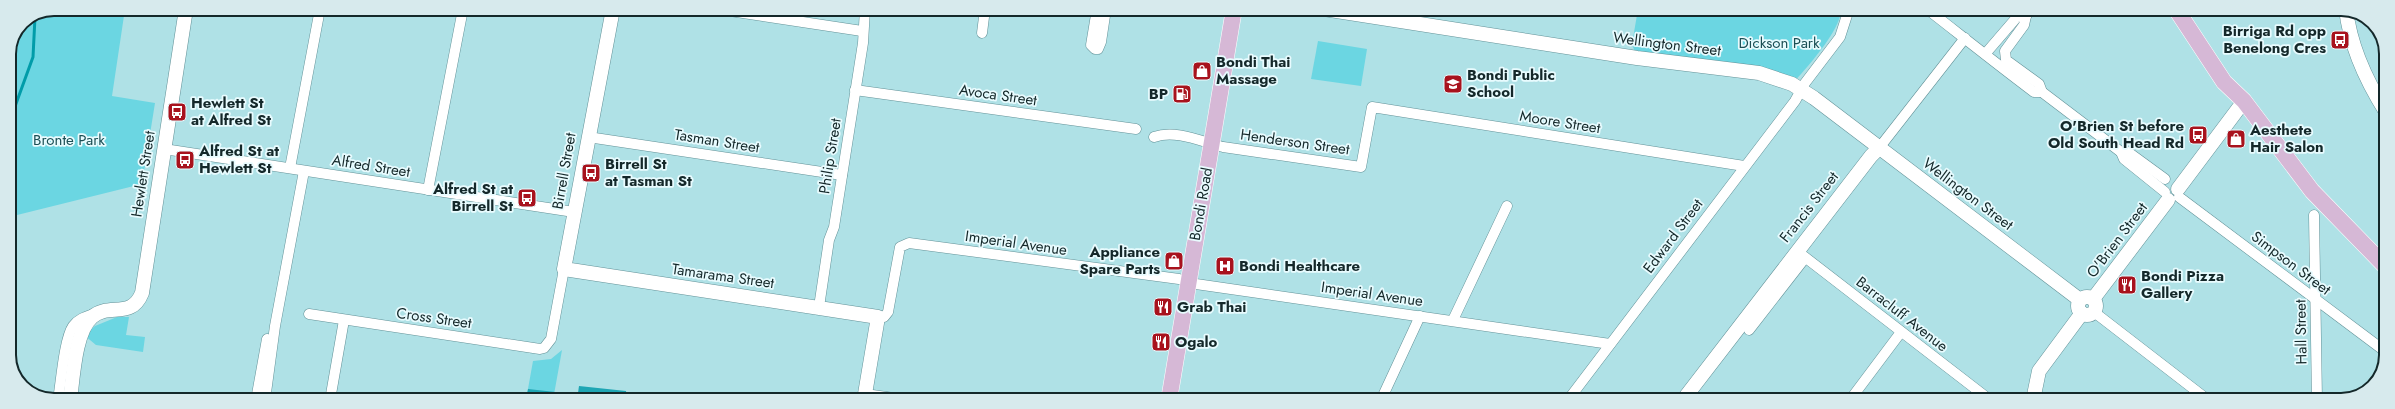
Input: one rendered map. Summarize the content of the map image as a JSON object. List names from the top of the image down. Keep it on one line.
{"streets":{"main road":["Bondi Road"],"street":["Wellington Street","Avoca Street","Moore Street","Tasman Street","Henderson Street","Philip Street","Alfred Street","Birrell Street","Hewlett Street","Francis Street","Edward Street","O'Brien Street","Imperial Avenue","Simpson Street","Tamarama Street","Barracluff Avenue","Cross Street","Hall Street"]},"crossings":[["Wellington Street","Francis Street"],["Wellington Street","Edward Street"],["Wellington Street","O'Brien Street"],["Avoca Street","Philip Street"],["Moore Street","Henderson Street"],["Moore Street","Edward Street"],["Tasman Street","Philip Street"],["Tasman Street","Birrell Street"],["Henderson Street","Bondi Road"],["Philip Street","Tamarama Street"],["Alfred Street","Birrell Street"],["Alfred Street","Hewlett Street"],["Birrell Street","Tamarama Street"],["Birrell Street","Cross Street"],["Bondi Road","Imperial Avenue"],["Francis Street","Simpson Street"],["Francis Street","Barracluff Avenue"],["Edward Street","Imperial Avenue"],["O'Brien Street","Simpson Street"],["Imperial Avenue","Tamarama Street"],["Simpson Street","Hall Street"]],"parks":["Dickson Park","Bronte Park"],"places":{"bus stop":["Birriga Rd opp Benelong Cres","Hewlett St at Alfred St","O'Brien St before Old South Head Rd","Alfred St at Hewlett St","Birrell St at Tasman St","Alfred St at Birrell St"],"shop":["Bondi Thai Massage","Aesthete Hair Salon","Appliance Spare Parts"],"school or university":["Bondi Public School"],"fuel station":["BP"],"hospital":["Bondi Healthcare"],"restaurant":["Bondi Pizza Gallery","Grab Thai","Ogalo"]}}
